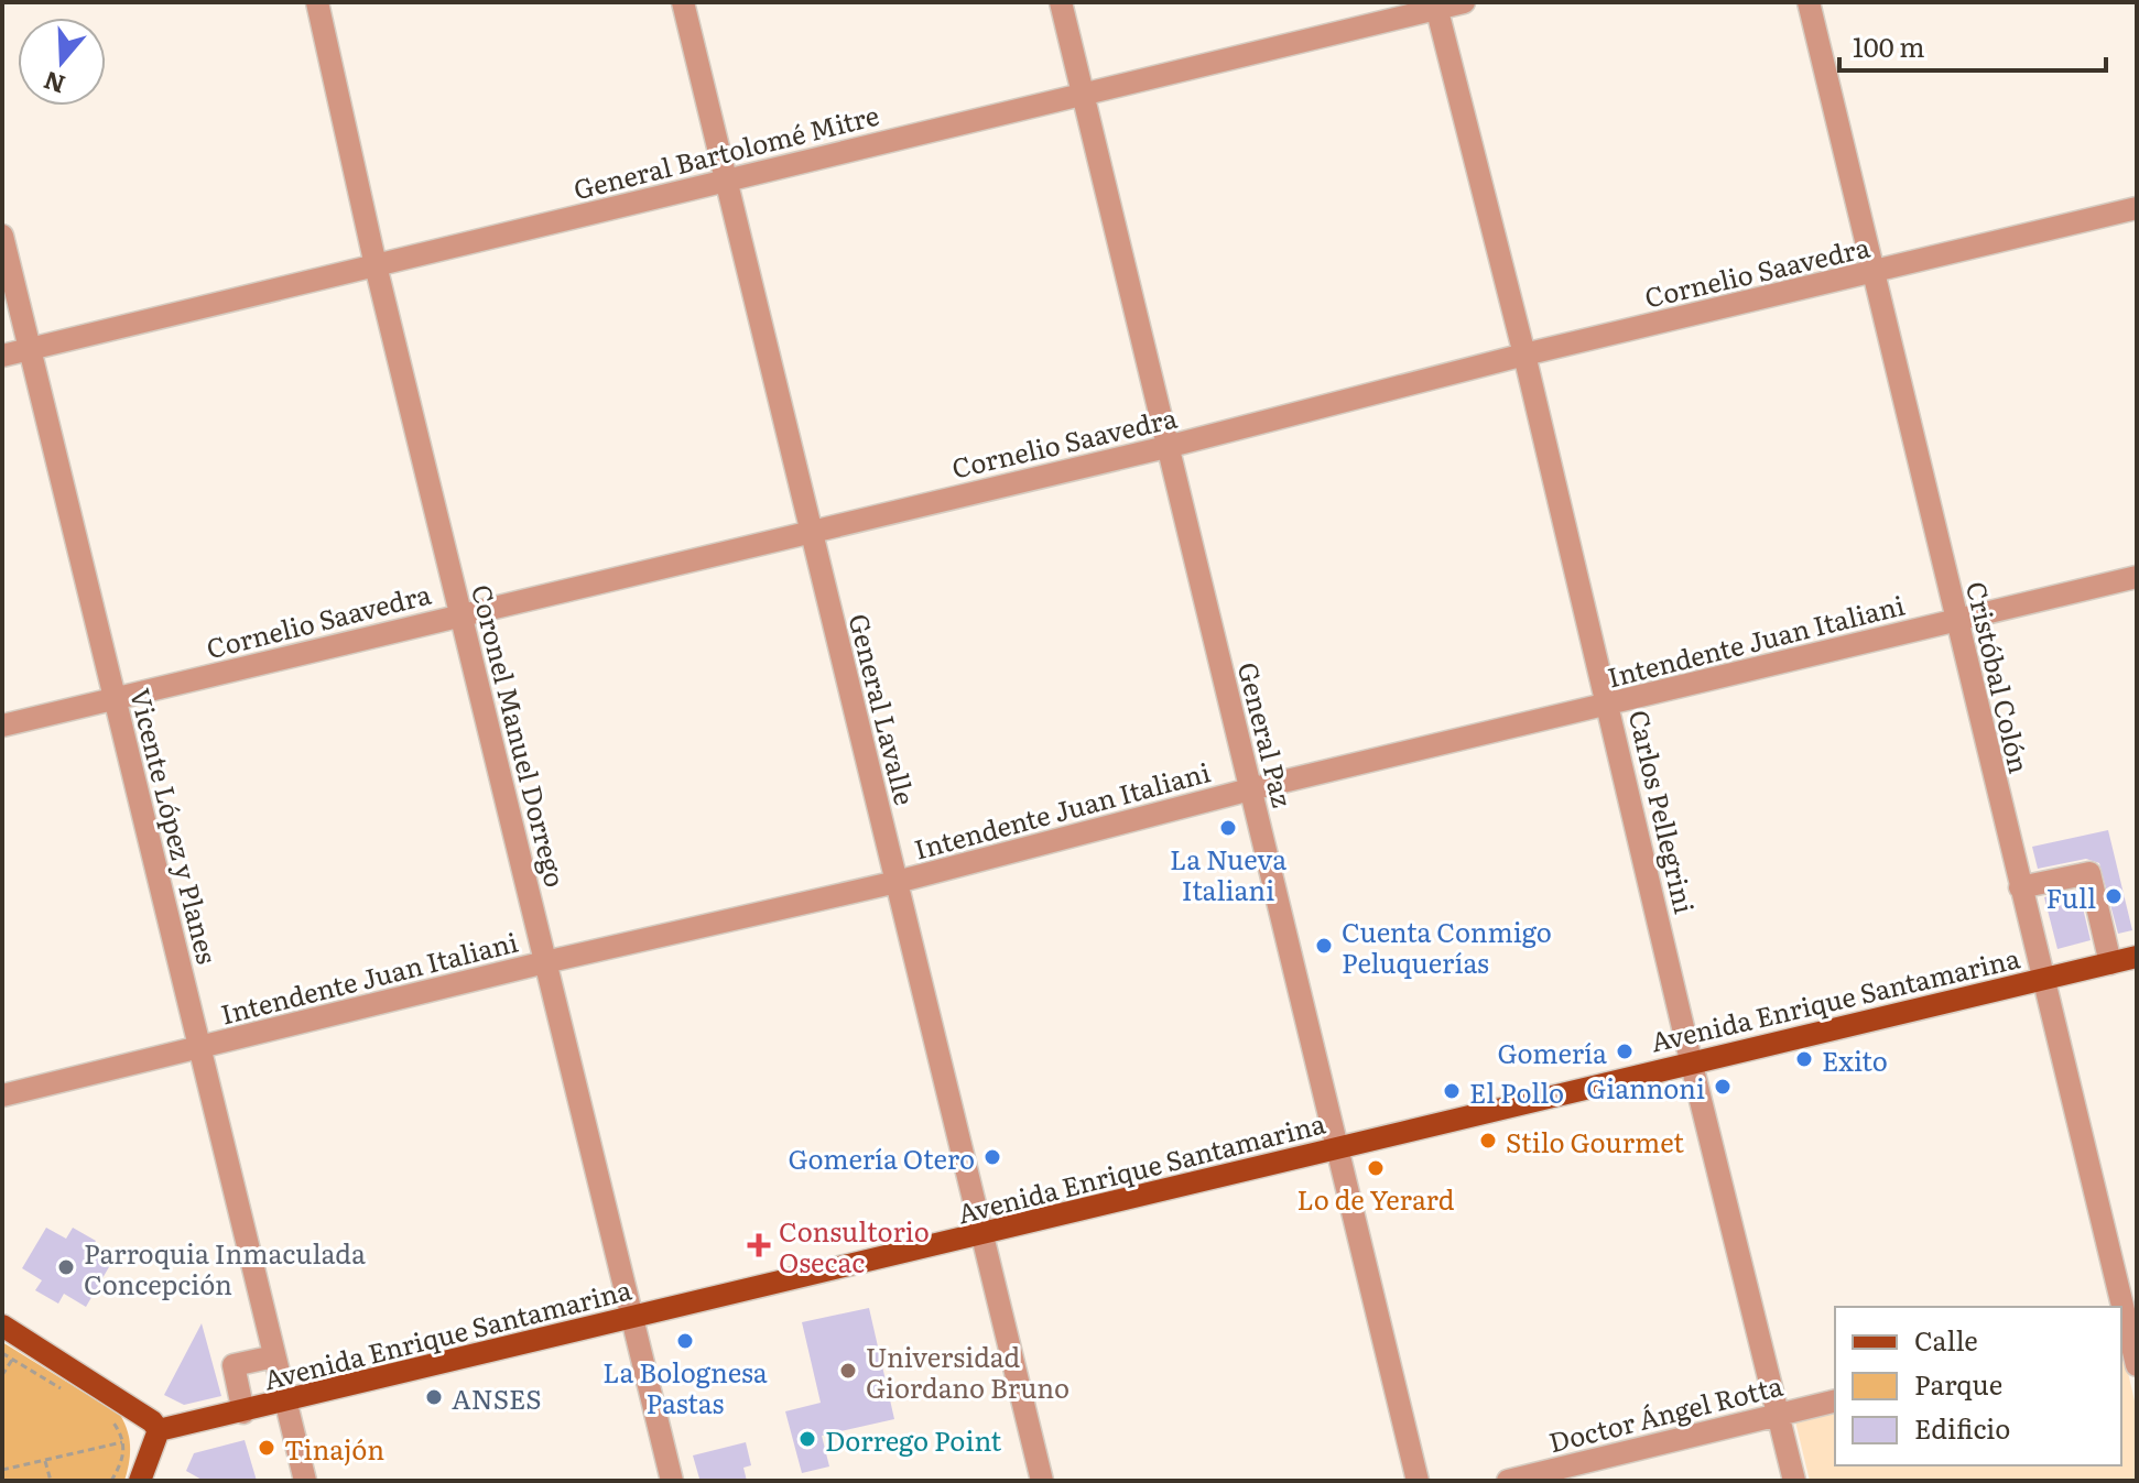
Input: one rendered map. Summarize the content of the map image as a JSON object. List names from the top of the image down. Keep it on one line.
{"streets":{"main road":["Avenida Enrique Santamarina"],"street":["General Bartolomé Mitre","Cornelio Saavedra","Intendente Juan Italiani","Cristóbal Colón","General Lavalle","General Paz","Coronel Manuel Dorrego","Carlos Pellegrini","Vicente López y Planes","Doctor Ángel Rotta"]},"crossings":[["General Bartolomé Mitre","General Lavalle"],["General Bartolomé Mitre","General Paz"],["General Bartolomé Mitre","Coronel Manuel Dorrego"],["General Bartolomé Mitre","Carlos Pellegrini"],["General Bartolomé Mitre","Vicente López y Planes"],["Cornelio Saavedra","Cristóbal Colón"],["Cornelio Saavedra","General Lavalle"],["Cornelio Saavedra","General Paz"],["Cornelio Saavedra","Coronel Manuel Dorrego"],["Cornelio Saavedra","Carlos Pellegrini"],["Cornelio Saavedra","Vicente López y Planes"],["Intendente Juan Italiani","Cristóbal Colón"],["Intendente Juan Italiani","General Lavalle"],["Intendente Juan Italiani","General Paz"],["Intendente Juan Italiani","Coronel Manuel Dorrego"],["Intendente Juan Italiani","Carlos Pellegrini"],["Intendente Juan Italiani","Vicente López y Planes"],["Cristóbal Colón","Avenida Enrique Santamarina"],["General Lavalle","Avenida Enrique Santamarina"],["General Paz","Avenida Enrique Santamarina"],["Coronel Manuel Dorrego","Avenida Enrique Santamarina"],["Carlos Pellegrini","Avenida Enrique Santamarina"],["Carlos Pellegrini","Doctor Ángel Rotta"],["Vicente López y Planes","Avenida Enrique Santamarina"]],"places":{"other":["La Nueva Italiani","Full","Cuenta Conmigo Peluquerías","Gomería","Exito","Giannoni","El Pollo","Stilo Gourmet","Gomería Otero","Lo de Yerard","Parroquia Inmaculada Concepción","La Bolognesa Pastas","Universidad Giordano Bruno","ANSES","Dorrego Point","Tinajón"],"health":["Consultorio Osecac"]},"legend":["Calle","Parque","Edificio"],"scale_bar":"100 m","north":"bottom"}
